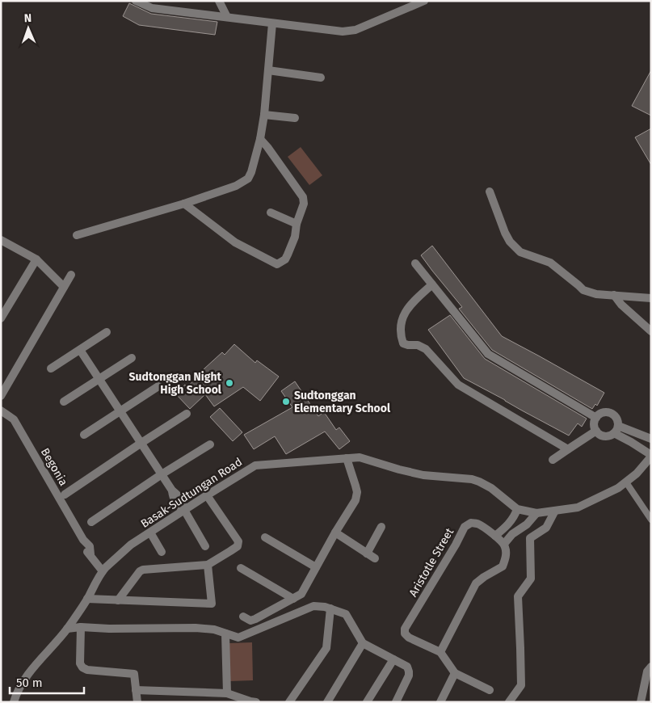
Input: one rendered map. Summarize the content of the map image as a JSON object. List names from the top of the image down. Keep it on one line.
{"streets":{"street":["Begonia","Basak-Sudtungan Road","Aristotle Street"]},"crossings":[["Begonia","Basak-Sudtungan Road"]],"places":["Sudtonggan Night High School","Sudtonggan Elementary School"],"scale_bar":"50 m","north":"top"}
